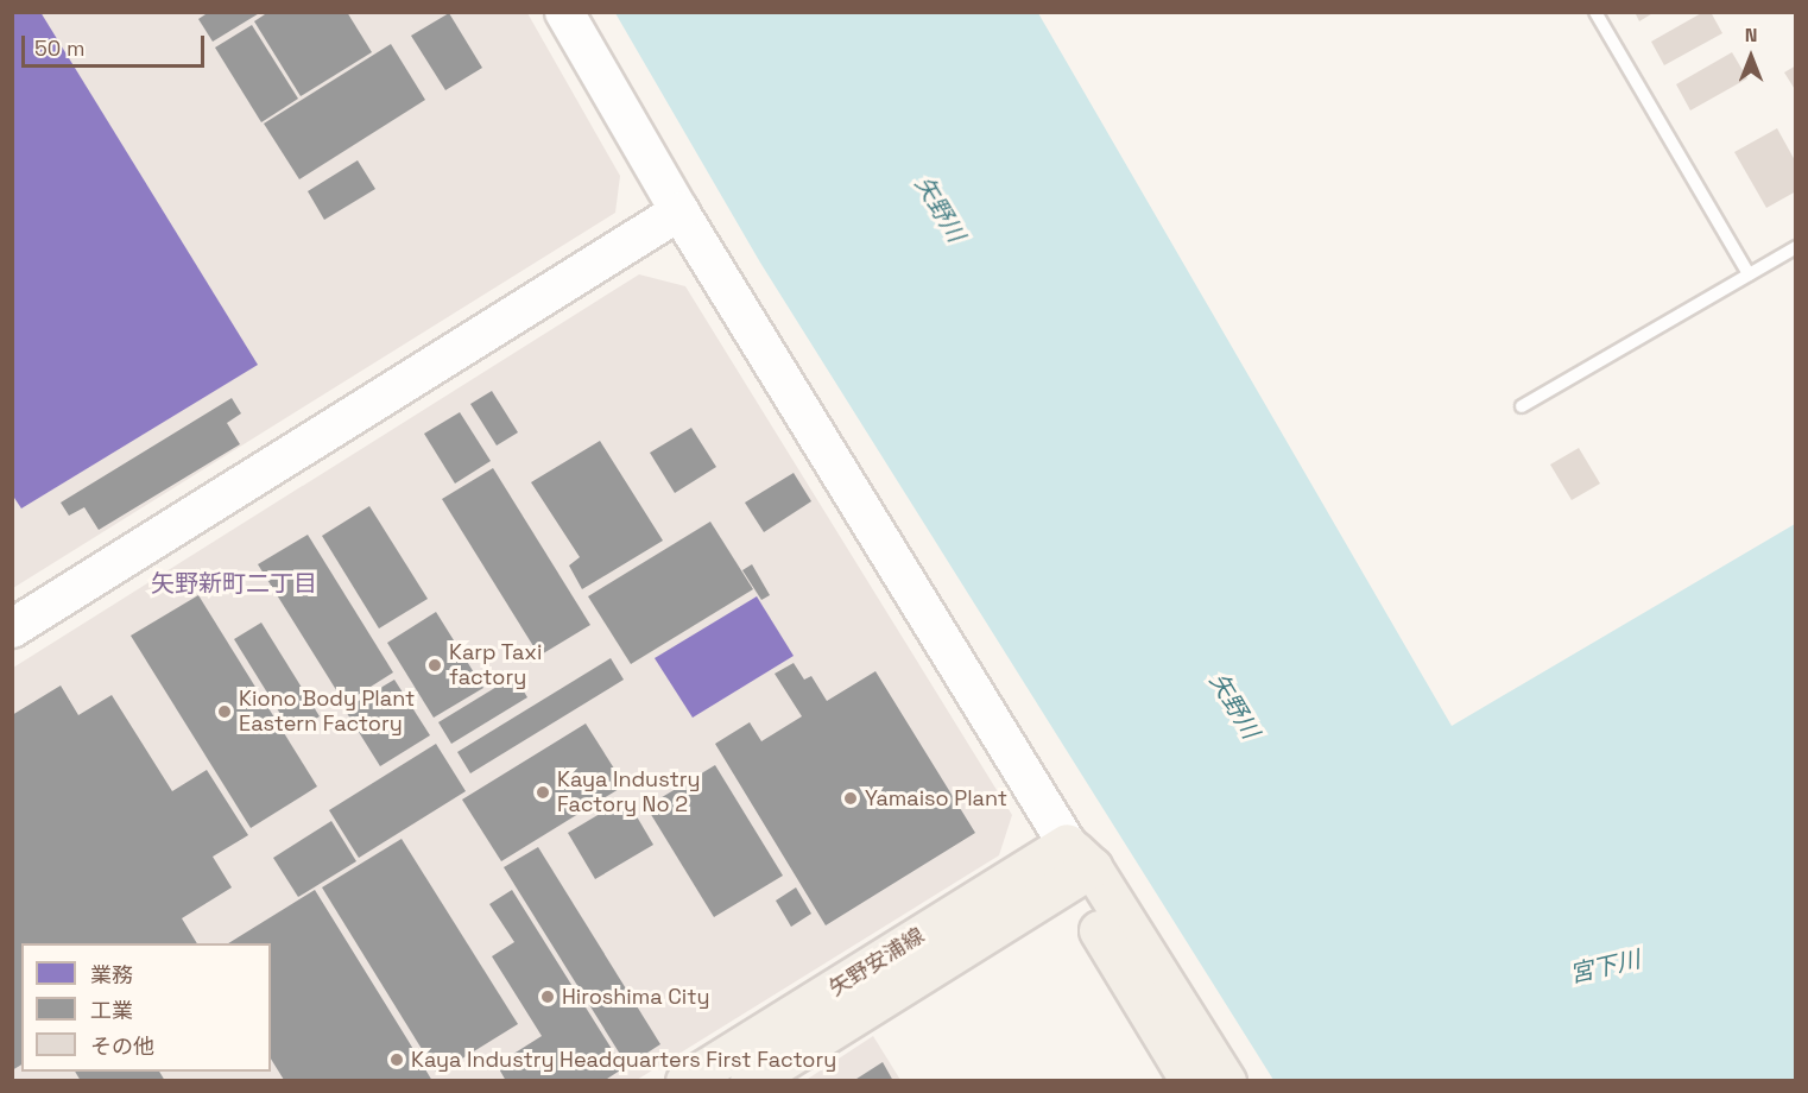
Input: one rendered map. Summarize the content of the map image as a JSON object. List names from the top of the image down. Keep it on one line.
{"streets":{"main road":["矢野安浦線"]},"districts":["矢野新町二丁目"],"water":["矢野川","宮下川"],"places":["Karp Taxi factory","Kiono Body Plant Eastern Factory","Kaya Industry Factory No 2","Yamaiso Plant","Hiroshima City","Kaya Industry Headquarters First Factory"],"legend":["業務","工業","その他"],"scale_bar":"50 m","north":"top"}
